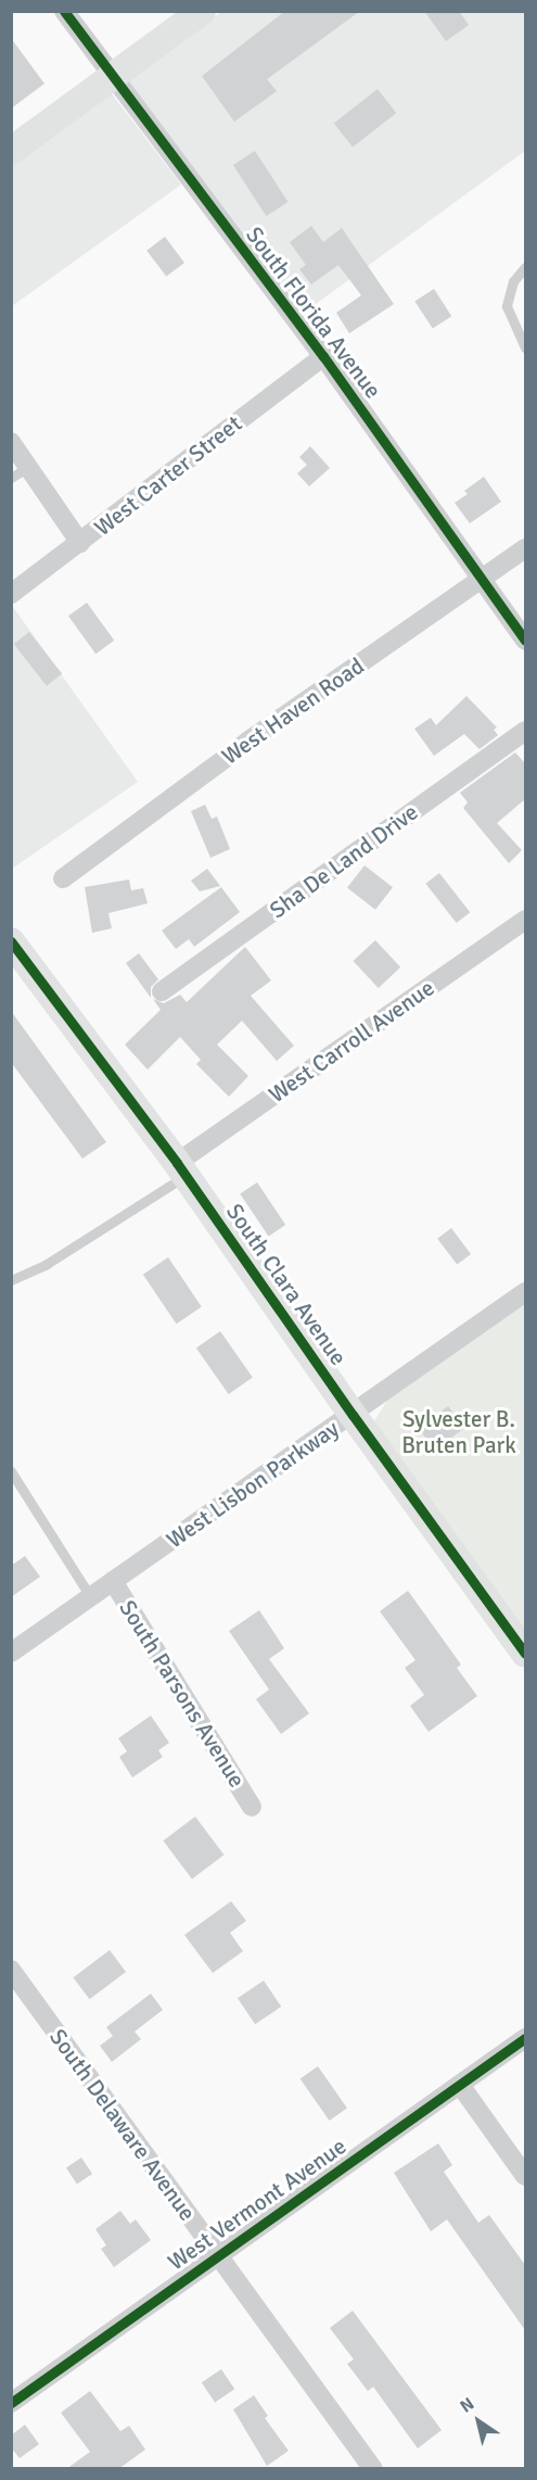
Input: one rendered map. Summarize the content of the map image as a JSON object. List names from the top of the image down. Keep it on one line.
{"streets":{"street":["South Florida Avenue","West Carter Street","West Haven Road","Sha De Land Drive","West Carroll Avenue","South Clara Avenue","West Lisbon Parkway","South Parsons Avenue","South Delaware Avenue","West Vermont Avenue"]},"crossings":[["South Florida Avenue","West Carter Street"],["South Florida Avenue","West Haven Road"],["West Carroll Avenue","South Clara Avenue"],["South Clara Avenue","West Lisbon Parkway"],["West Lisbon Parkway","South Parsons Avenue"],["South Delaware Avenue","West Vermont Avenue"]],"parks":["Sylvester B. Bruten Park"],"north":"top left"}
